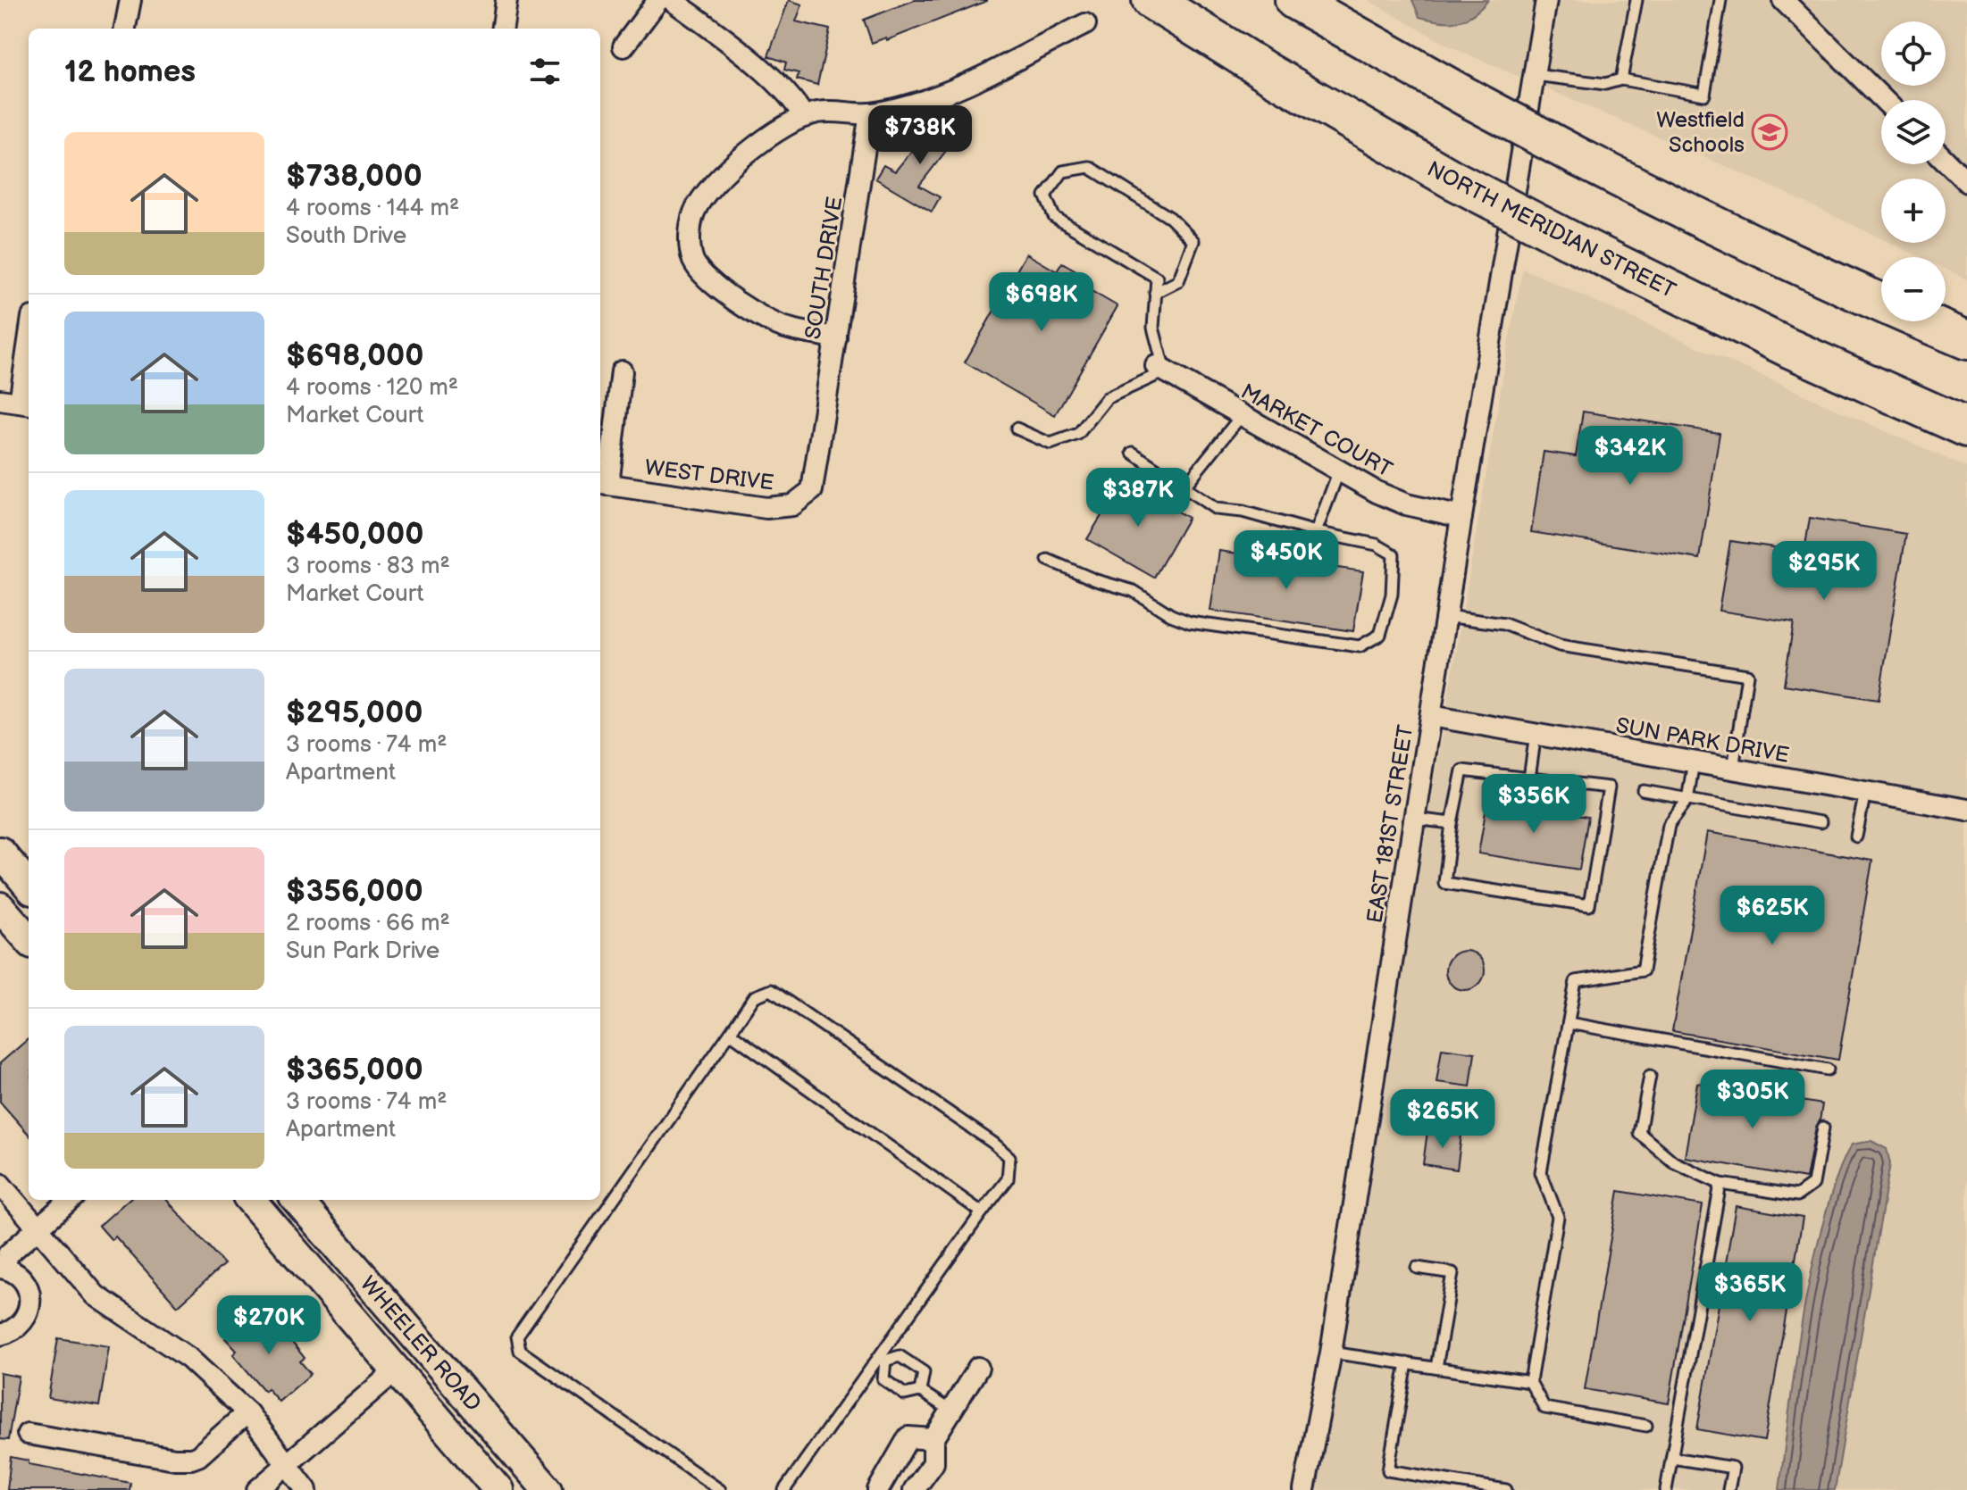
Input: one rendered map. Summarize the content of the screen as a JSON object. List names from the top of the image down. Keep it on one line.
{"streets":{"highway":["NORTH MERIDIAN STREET"],"street":["SOUTH DRIVE","MARKET COURT","WEST DRIVE","SUN PARK DRIVE","EAST 181ST STREET","WHEELER ROAD"]},"crossings":[["SOUTH DRIVE","WEST DRIVE"],["MARKET COURT","EAST 181ST STREET"],["SUN PARK DRIVE","EAST 181ST STREET"]],"places":{"school or university":["Westfield Schools"]},"page":{"map_buttons":["+","−"],"heading":"12 homes","price":["$738K","$698K","$342K","$387K","$450K","$295K","$356K","$625K","$305K","$265K","$365K","$270K"],"list":[{"name":"$738,000","note":"4 rooms · 144 m² · South Drive"},{"name":"$698,000","note":"4 rooms · 120 m² · Market Court"},{"name":"$450,000","note":"3 rooms · 83 m² · Market Court"},{"name":"$295,000","note":"3 rooms · 74 m² · Apartment"},{"name":"$356,000","note":"2 rooms · 66 m² · Sun Park Drive"},{"name":"$365,000","note":"3 rooms · 74 m² · Apartment"}]}}
